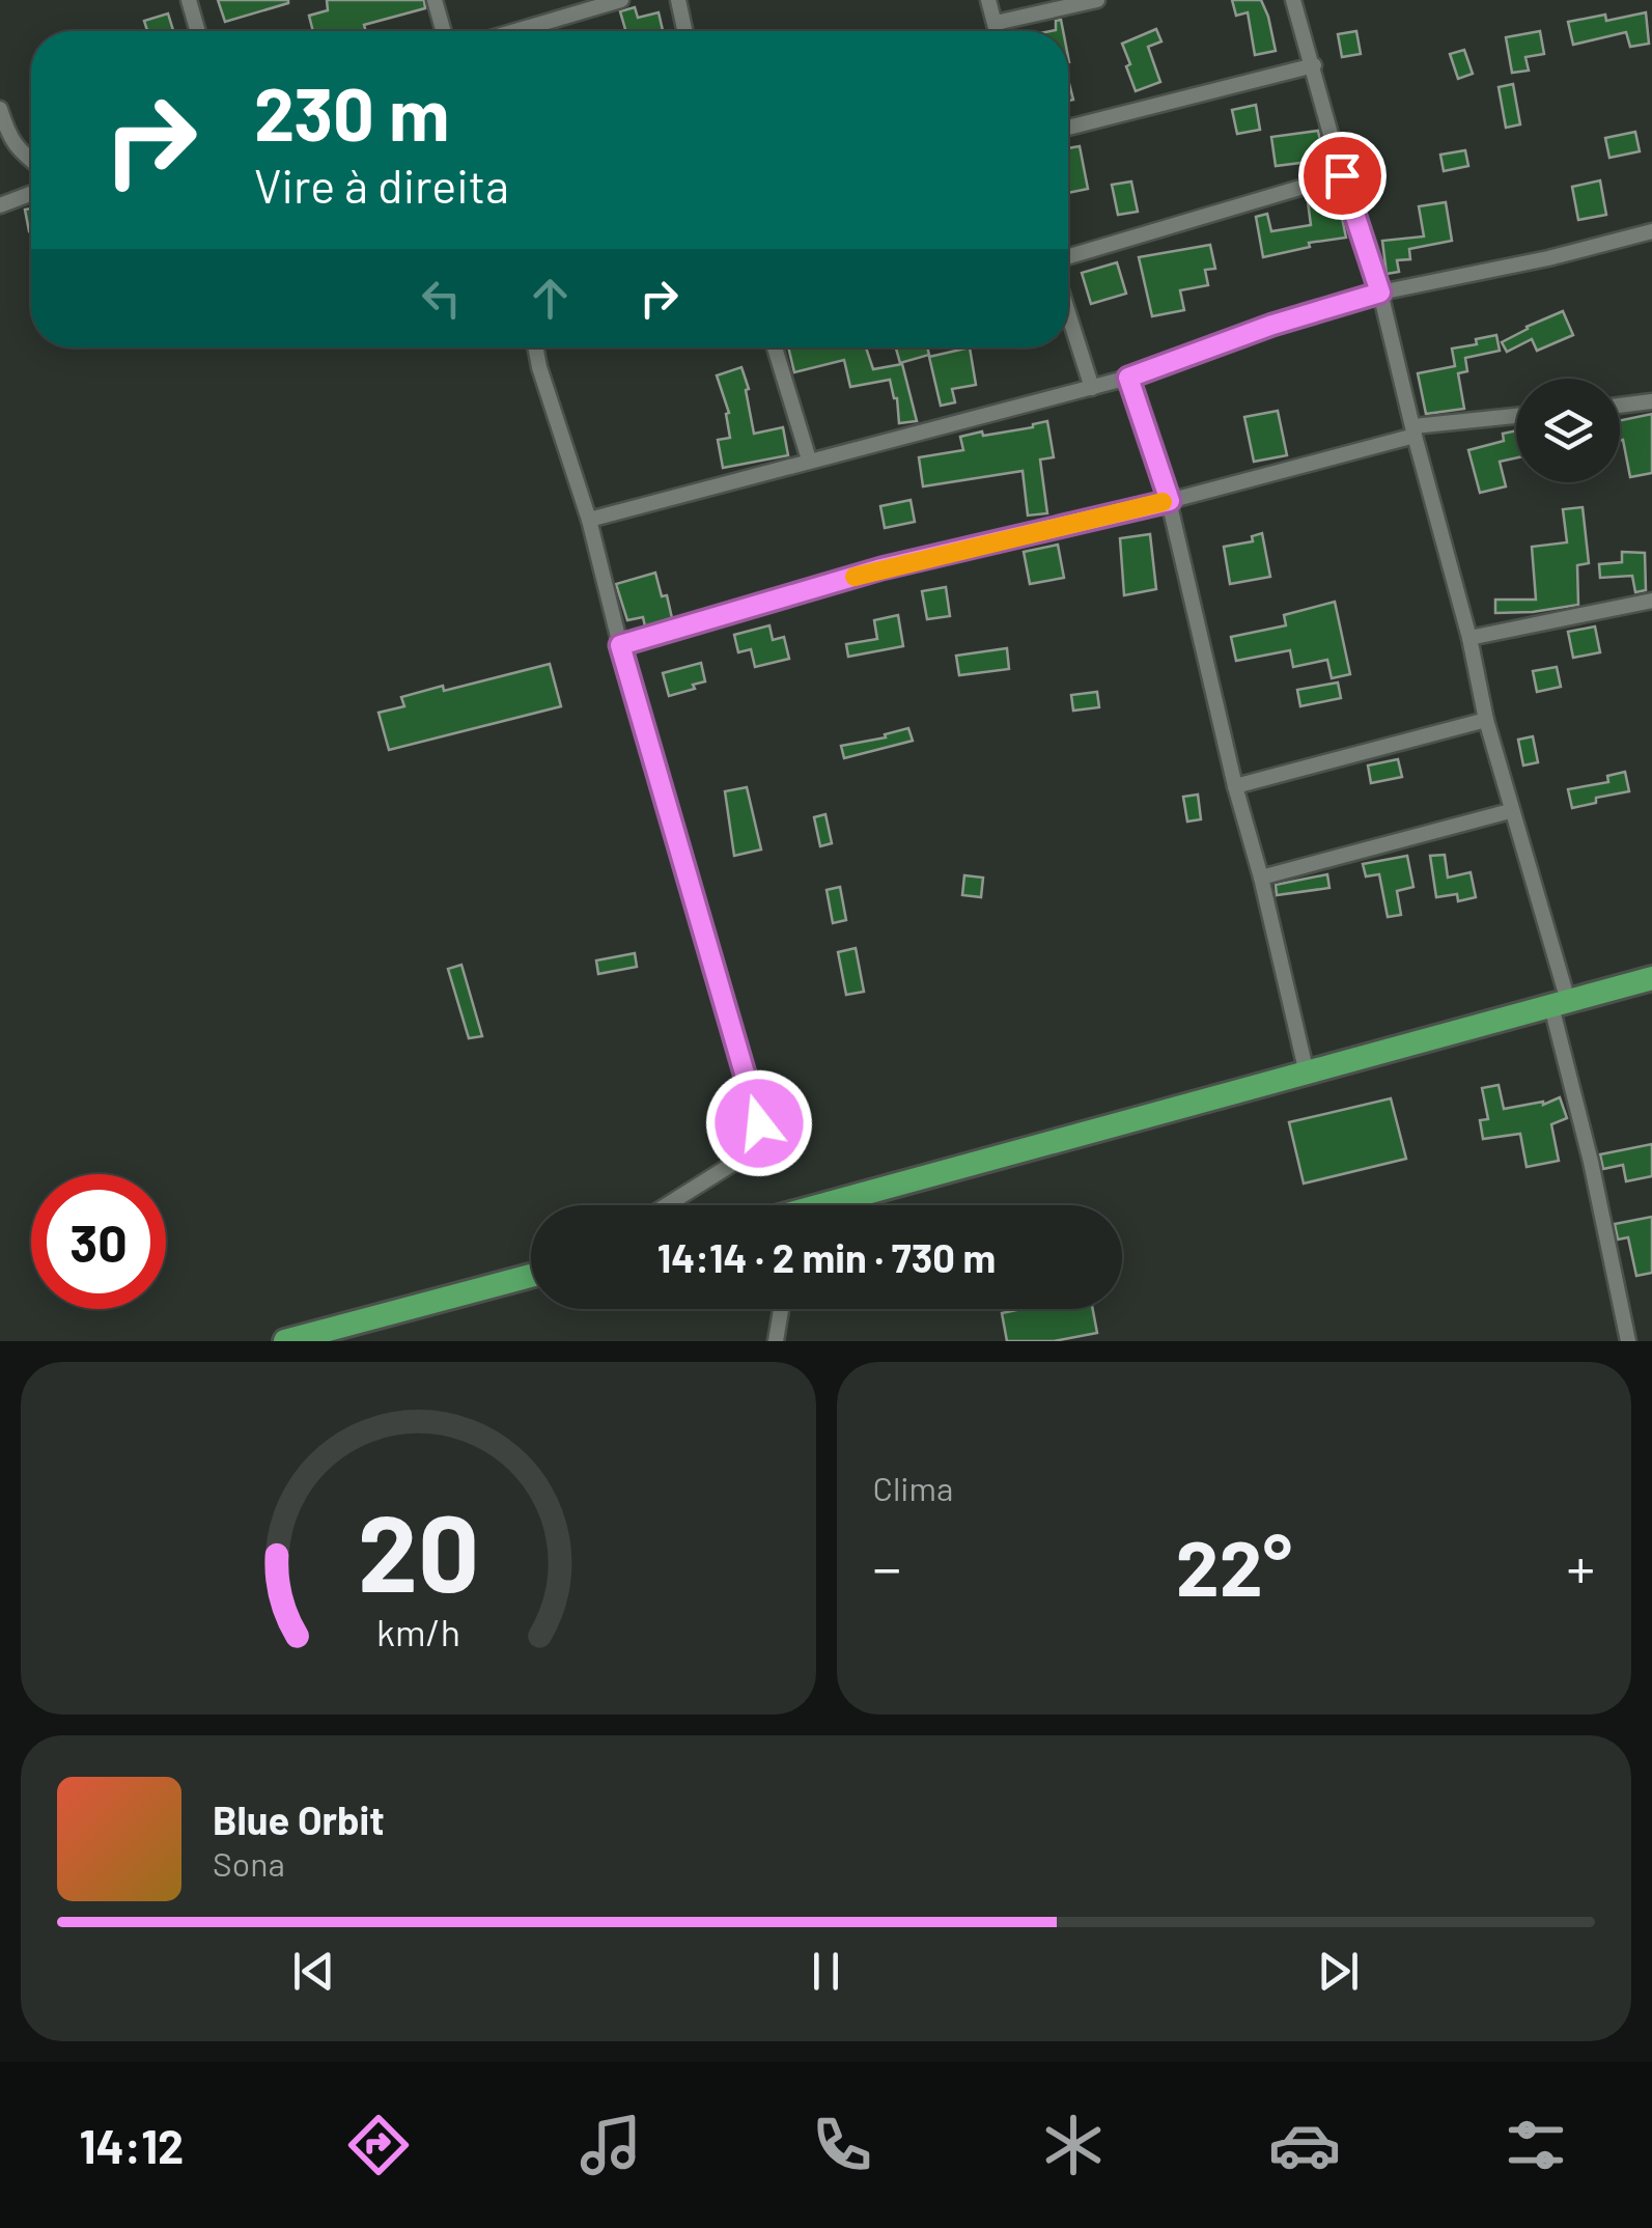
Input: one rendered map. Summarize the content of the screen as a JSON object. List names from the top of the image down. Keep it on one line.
{"page":{"turn":["230 m","Vire à direita"],"limit":"30","trip":"14:14 · 2 min · 730 m","tile":"Clima","heat":["−","22°","+"],"song":["Blue Orbit","Sona"],"tabs":"14:12","gauge":["20","km/h"]}}
